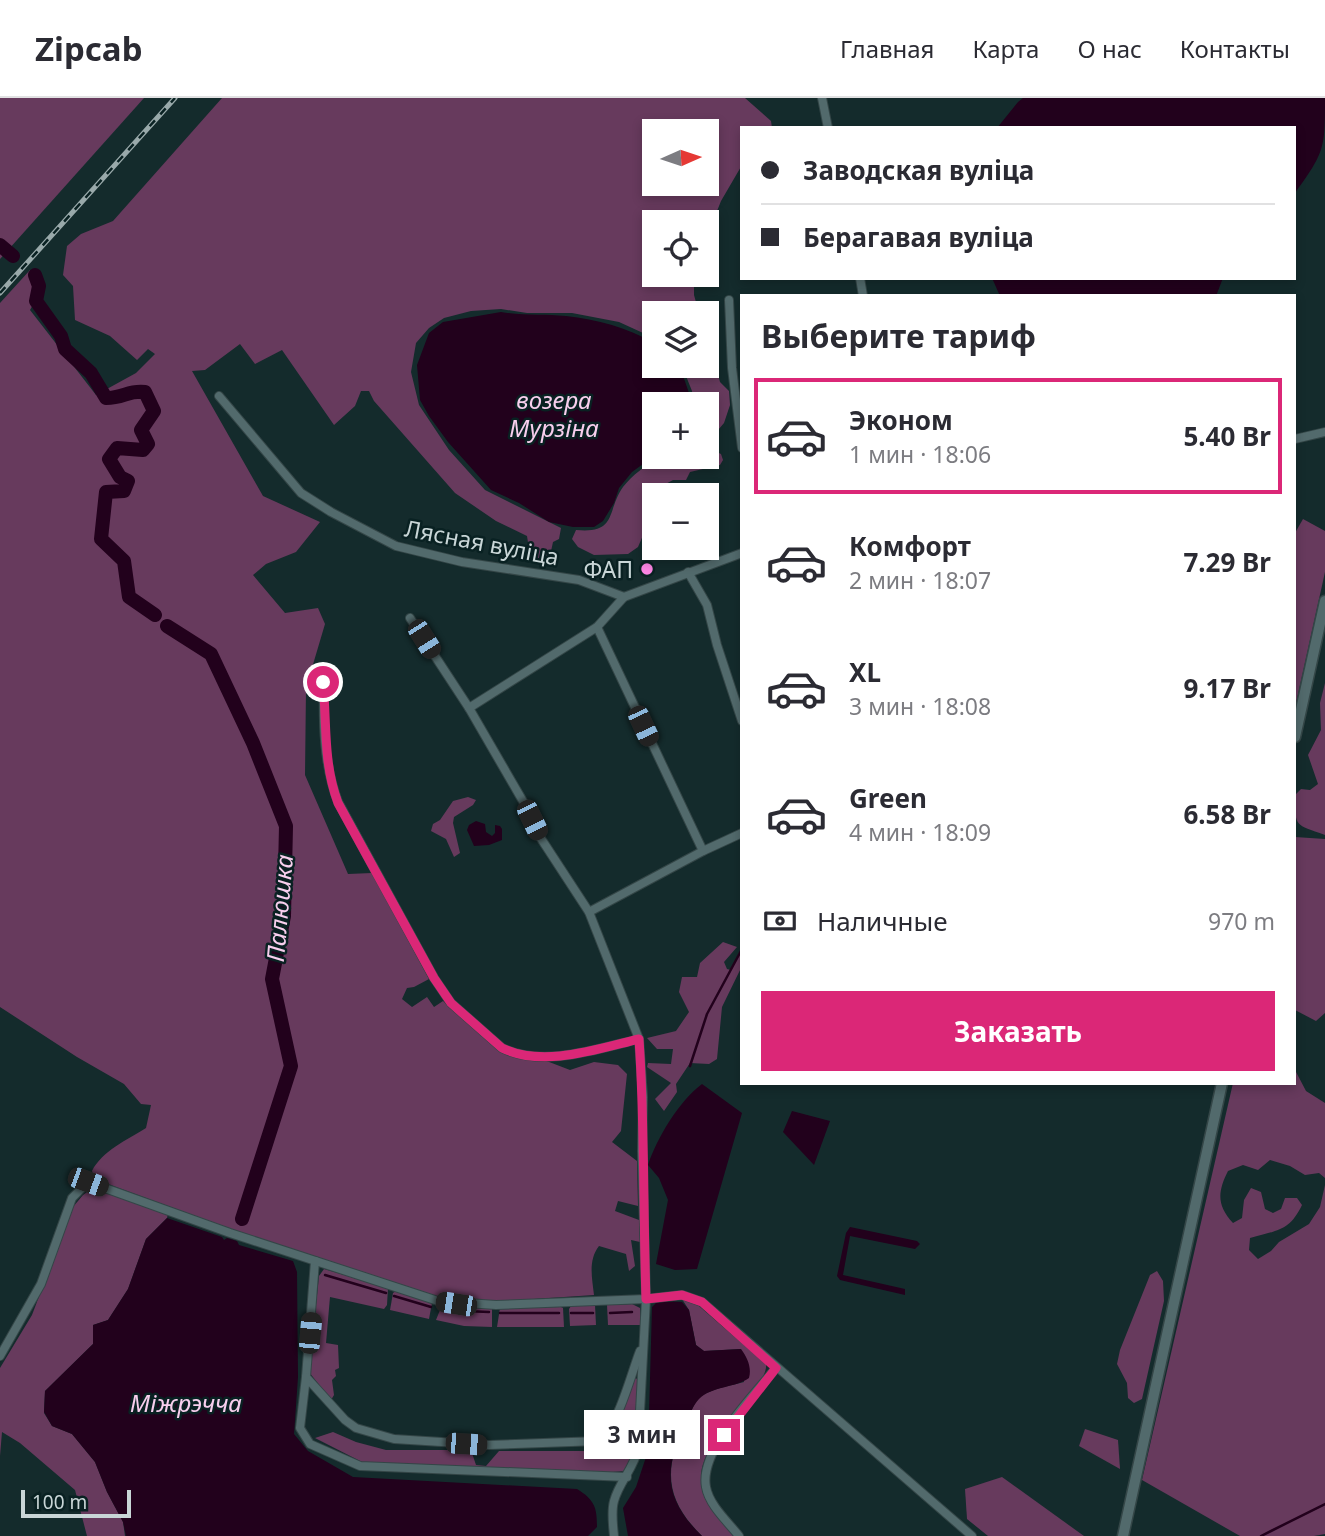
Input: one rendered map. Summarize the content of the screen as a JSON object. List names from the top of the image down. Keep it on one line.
{"streets":{"street":["Лясная вуліца"]},"water":["возера Мурзіна","Палюшка","Міжрэчча"],"places":["ФАП"],"scale_bar":"100 m","north":"right","page":{"header":"Zipcab","nav":["Главная","Карта","О нас","Контакты"],"map_buttons":["+","−"],"banner":["Заводская вуліца","Берагавая вуліца"],"heading":"Выберите тариф","list":[{"name":"Эконом","note":"1 мин · 18:06","value":"5.40 Br"},{"name":"Комфорт","note":"2 мин · 18:07","value":"7.29 Br"},{"name":"XL","note":"3 мин · 18:08","value":"9.17 Br"},{"name":"Green","note":"4 мин · 18:09","value":"6.58 Br"}],"pay":["Наличные","970 m"],"buttons":"Заказать","bubble":"3 мин","scale":"100 m"}}
